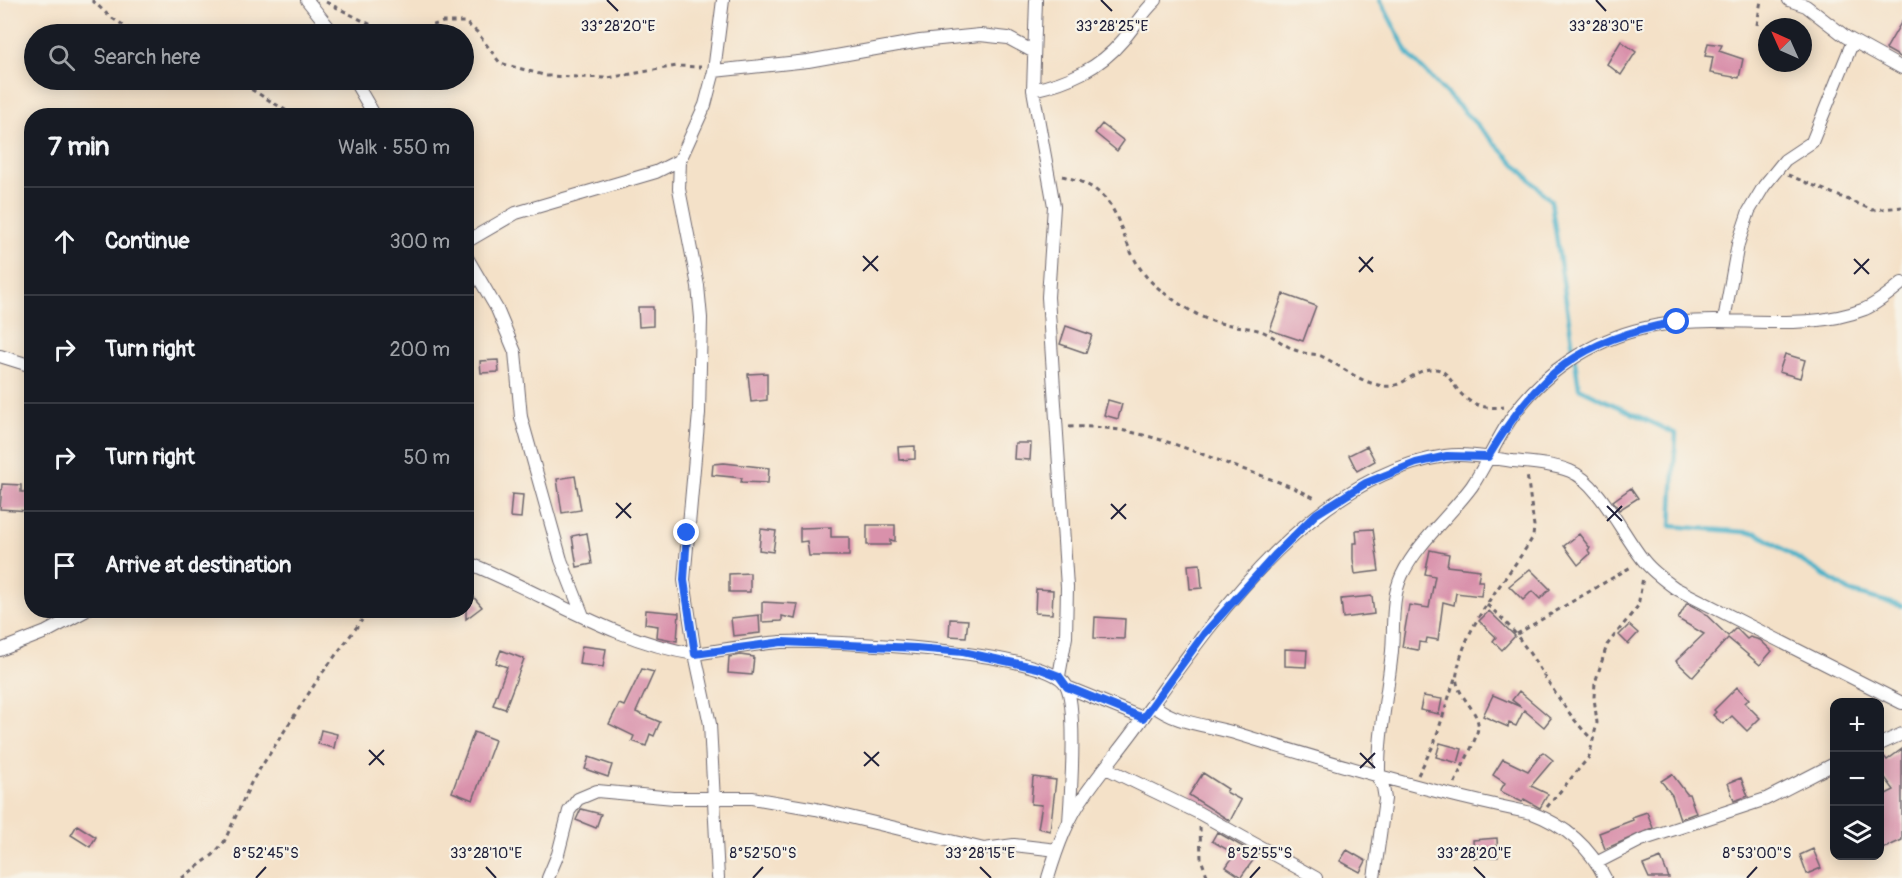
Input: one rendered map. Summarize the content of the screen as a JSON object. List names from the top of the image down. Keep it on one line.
{"north":"top left","page":{"search":"Search here","heading":["7 min","Walk · 550 m"],"list":[["Continue","300 m"],["Turn right","200 m"],["Turn right","50 m"],"Arrive at destination"],"map_buttons":["+","−"]},"coordinates":["33°28'25\"E","33°28'30\"E","33°28'20\"E","8°52'45\"S","8°52'50\"S","8°52'55\"S","33°28'10\"E","33°28'15\"E","8°53'00\"S"]}
